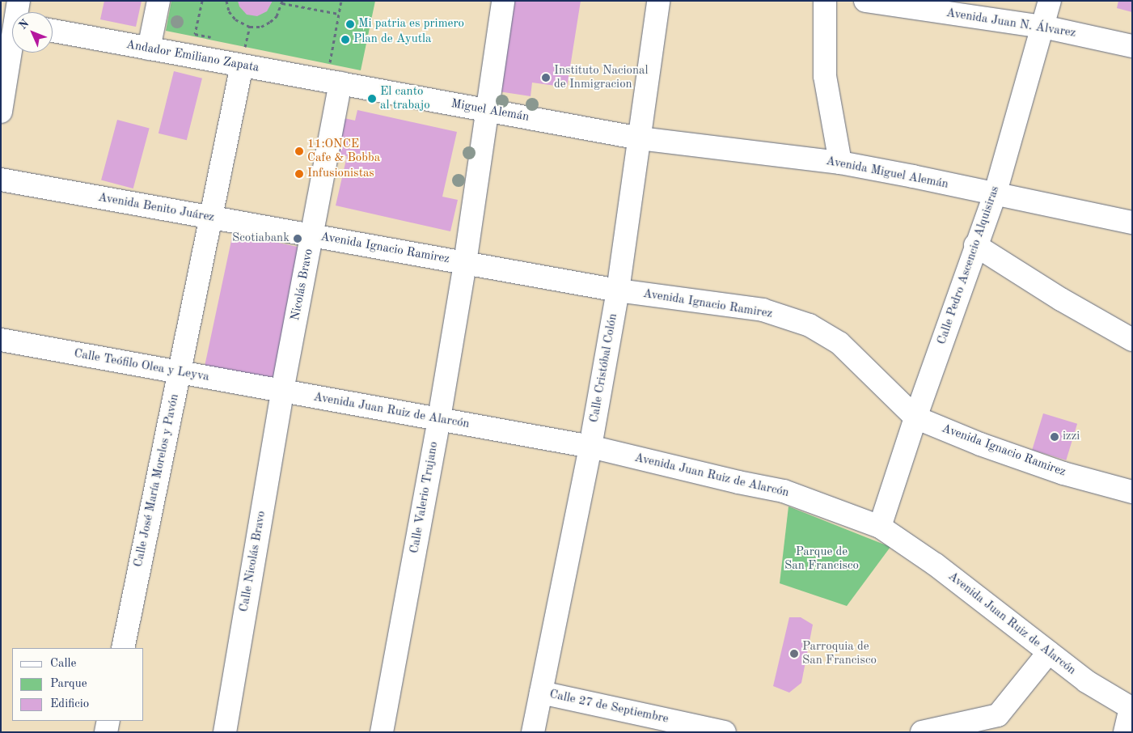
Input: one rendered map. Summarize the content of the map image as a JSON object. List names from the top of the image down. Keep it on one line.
{"streets":{"street":["Avenida Juan N. Álvarez","Andador Emiliano Zapata","Miguel Alemán","Avenida Miguel Alemán","Avenida Benito Juárez","Avenida Ignacio Ramirez","Calle Pedro Ascencio Alquisiras","Nicolás Bravo","Calle Teófilo Olea y Leyva","Calle Cristóbal Colón","Avenida Juan Ruiz de Alarcón","Calle José María Morelos y Pavón","Calle Valerio Trujano","Calle Nicolás Bravo","Calle 27 de Septiembre"]},"crossings":[["Avenida Juan N. Álvarez","Calle Pedro Ascencio Alquisiras"],["Andador Emiliano Zapata","Miguel Alemán"],["Andador Emiliano Zapata","Nicolás Bravo"],["Andador Emiliano Zapata","Calle José María Morelos y Pavón"],["Miguel Alemán","Avenida Miguel Alemán"],["Miguel Alemán","Nicolás Bravo"],["Miguel Alemán","Calle Cristóbal Colón"],["Miguel Alemán","Calle Valerio Trujano"],["Avenida Miguel Alemán","Calle Pedro Ascencio Alquisiras"],["Avenida Miguel Alemán","Calle Cristóbal Colón"],["Avenida Benito Juárez","Avenida Ignacio Ramirez"],["Avenida Benito Juárez","Nicolás Bravo"],["Avenida Benito Juárez","Calle José María Morelos y Pavón"],["Avenida Ignacio Ramirez","Calle Pedro Ascencio Alquisiras"],["Avenida Ignacio Ramirez","Nicolás Bravo"],["Avenida Ignacio Ramirez","Calle Cristóbal Colón"],["Avenida Ignacio Ramirez","Calle Valerio Trujano"],["Calle Pedro Ascencio Alquisiras","Avenida Juan Ruiz de Alarcón"],["Nicolás Bravo","Calle Teófilo Olea y Leyva"],["Nicolás Bravo","Avenida Juan Ruiz de Alarcón"],["Nicolás Bravo","Calle Nicolás Bravo"],["Calle Teófilo Olea y Leyva","Avenida Juan Ruiz de Alarcón"],["Calle Teófilo Olea y Leyva","Calle José María Morelos y Pavón"],["Calle Teófilo Olea y Leyva","Calle Nicolás Bravo"],["Calle Cristóbal Colón","Avenida Juan Ruiz de Alarcón"],["Calle Cristóbal Colón","Calle 27 de Septiembre"],["Avenida Juan Ruiz de Alarcón","Calle Valerio Trujano"],["Avenida Juan Ruiz de Alarcón","Calle Nicolás Bravo"]],"parks":["Parque de San Francisco"],"places":["Mi patria es primero","Plan de Ayutla","Instituto Nacional de Inmigracion","El canto al trabajo","11:ONCE Cafe & Bobba","Infusionistas","Scotiabank","izzi","Parroquia de San Francisco"],"legend":["Calle","Parque","Edificio"],"north":"top left"}
